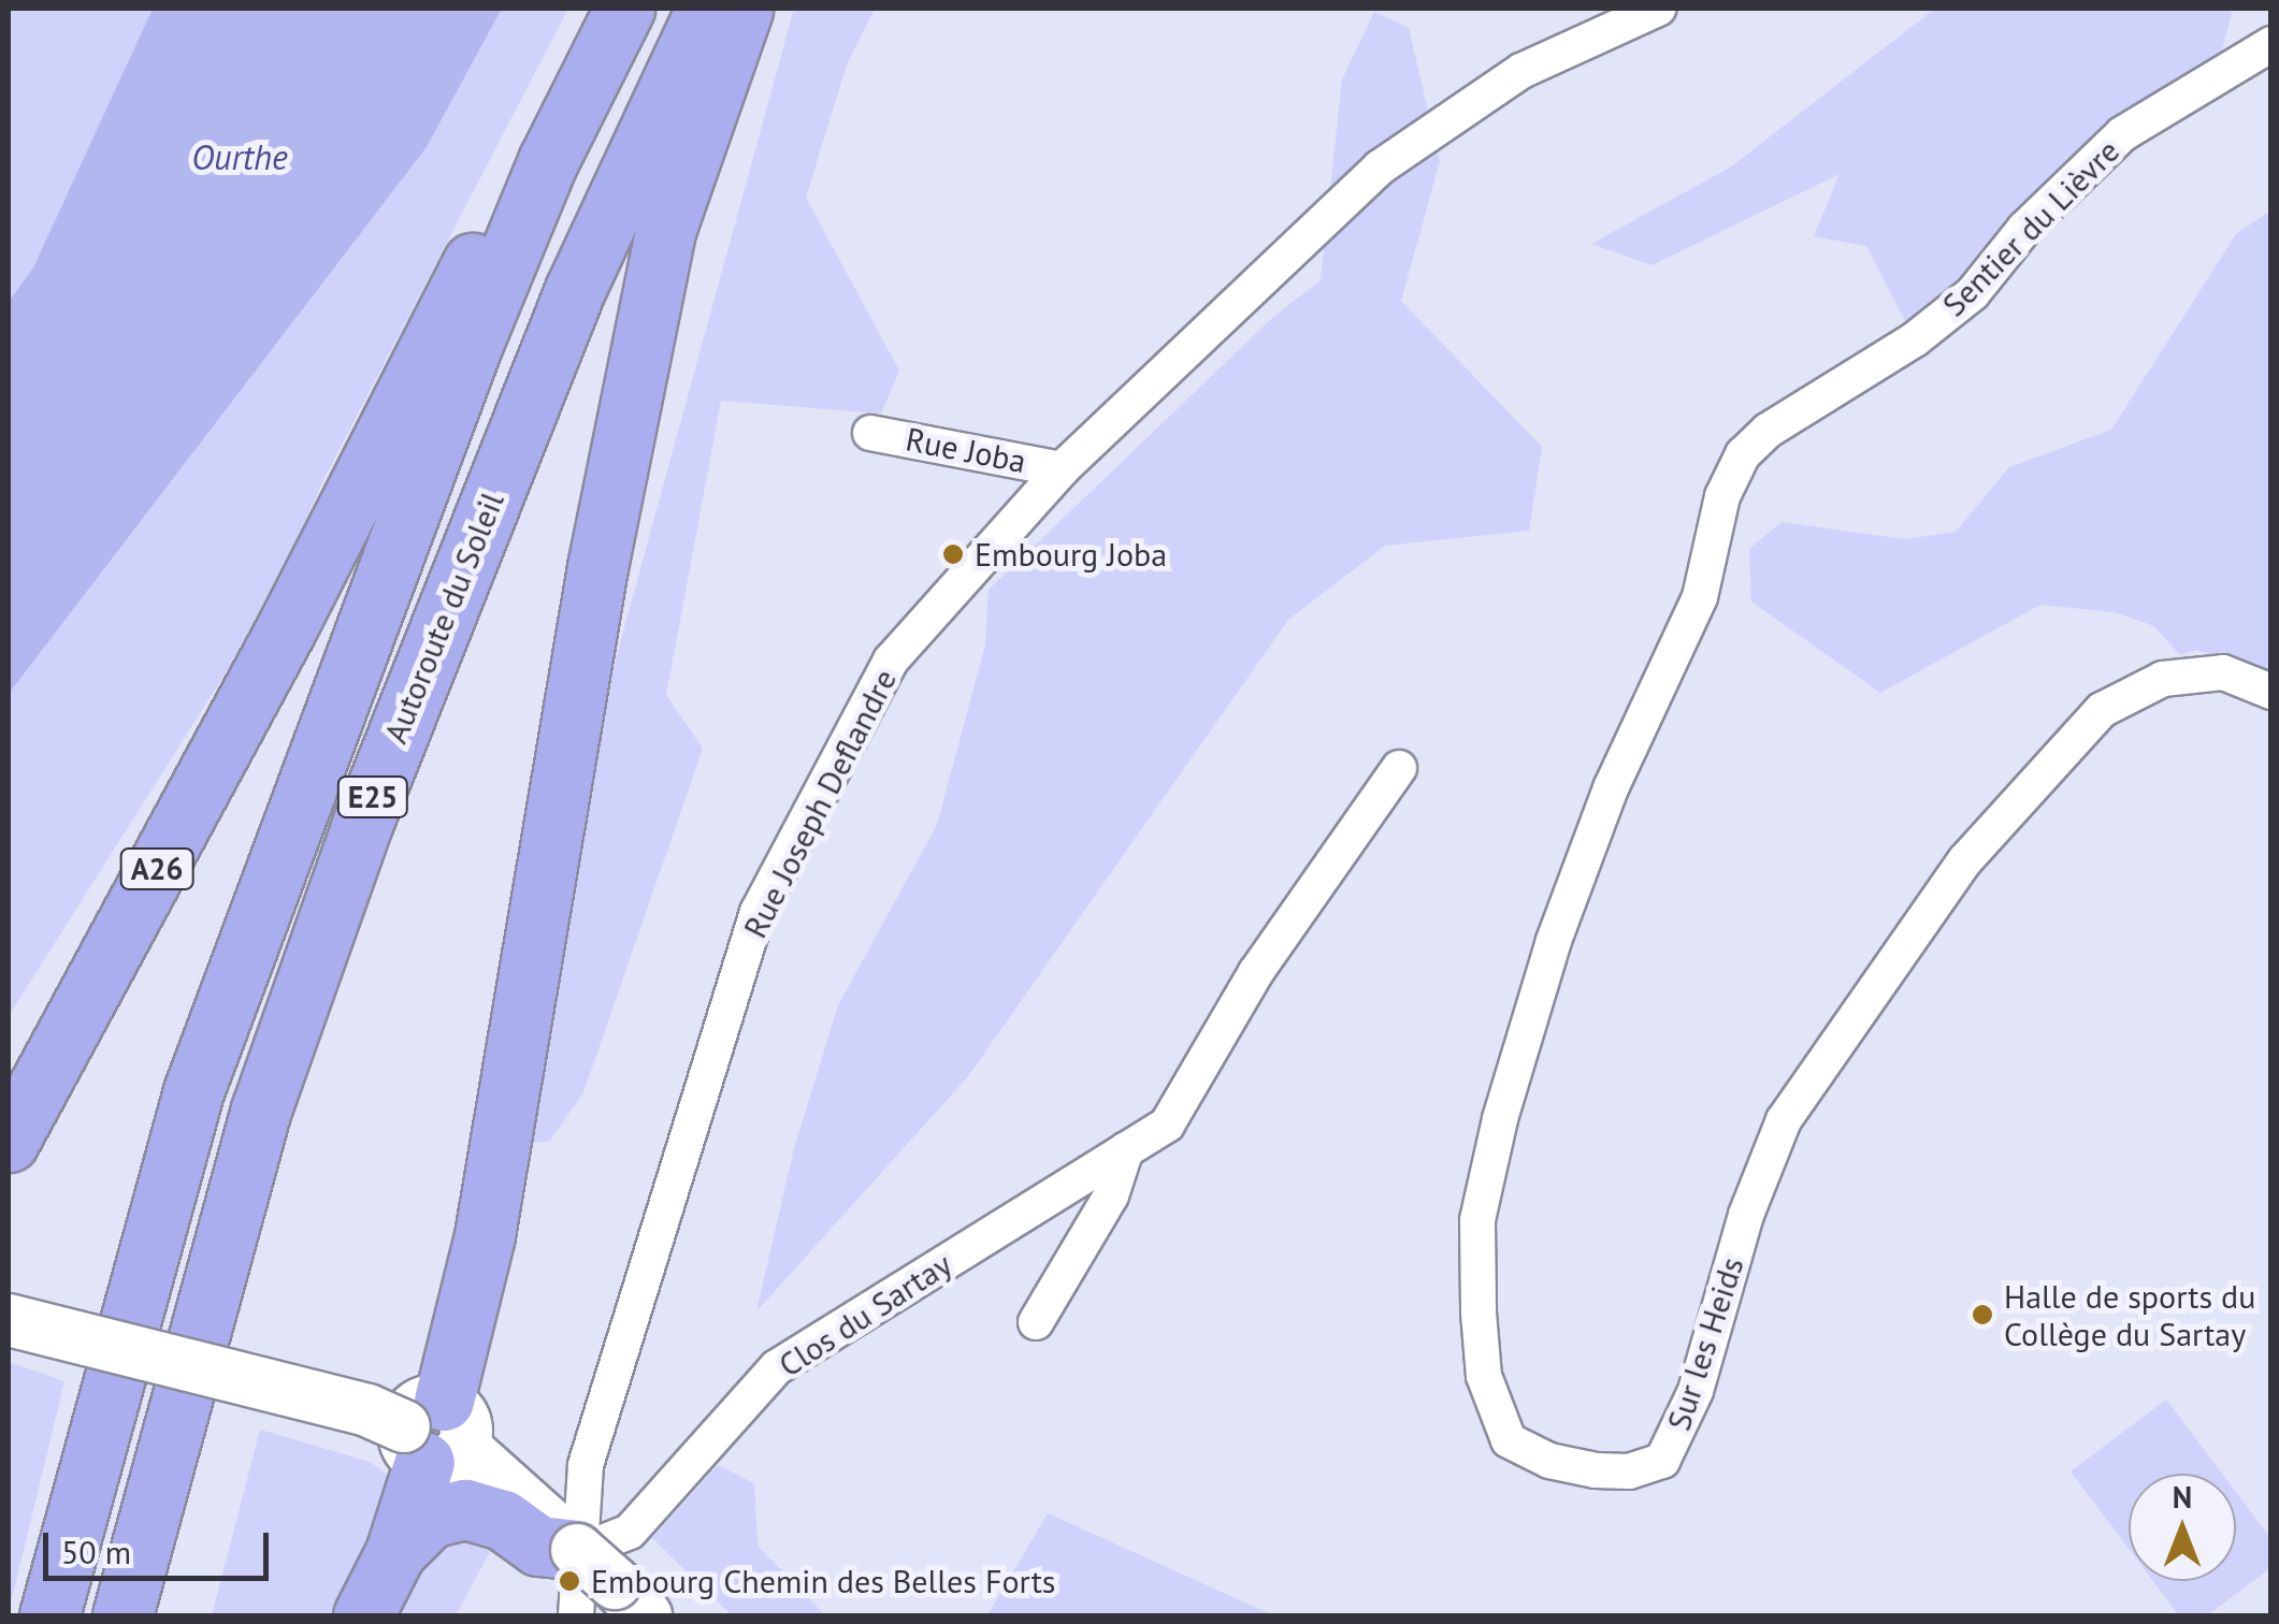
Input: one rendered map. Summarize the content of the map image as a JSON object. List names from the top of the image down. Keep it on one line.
{"streets":{"highway":["Autoroute du Soleil","E25","A26"],"street":["Sentier du Lièvre","Rue Joba","Rue Joseph Deflandre","Clos du Sartay","Sur les Heids"]},"crossings":[["Sentier du Lièvre","Sur les Heids"],["Rue Joba","Rue Joseph Deflandre"],["E25","A26"],["Rue Joseph Deflandre","Clos du Sartay"]],"water":["Ourthe"],"places":["Embourg Joba","Halle de sports du Collège du Sartay","Embourg Chemin des Belles Forts"],"scale_bar":"50 m","north":"top"}
